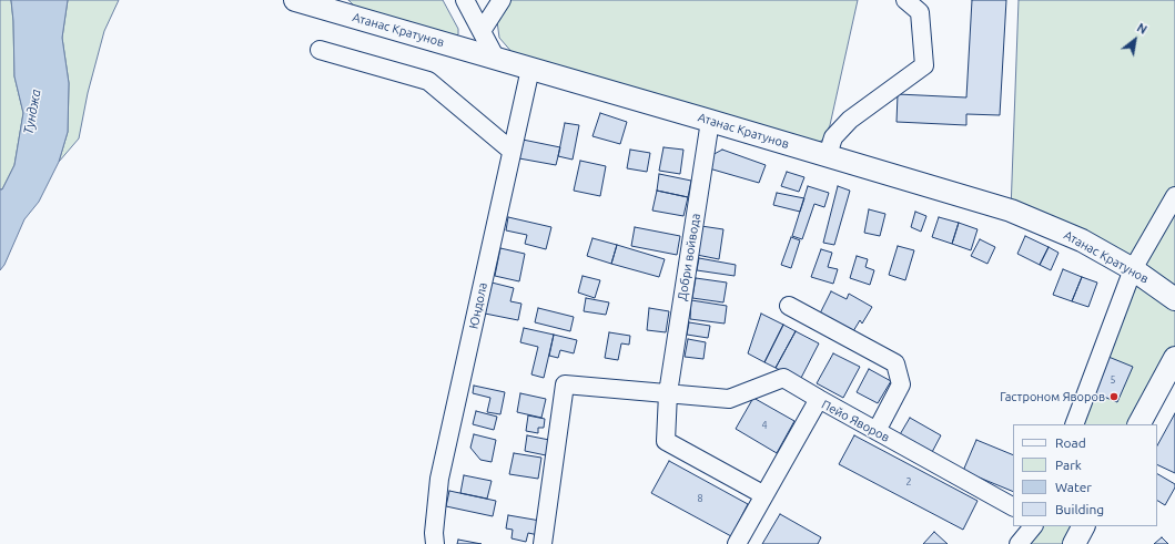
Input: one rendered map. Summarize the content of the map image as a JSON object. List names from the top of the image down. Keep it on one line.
{"streets":{"main road":["Атанас Кратунов"],"street":["Добри войвода","Юндола","Пейо Яворов"]},"crossings":[["Атанас Кратунов","Добри войвода"],["Атанас Кратунов","Юндола"],["Добри войвода","Пейо Яворов"]],"water":["Тунджа"],"places":["Гастроном Яворов"],"house_numbers":["5","4","2","8"],"legend":["Road","Park","Water","Building"],"north":"top right"}
